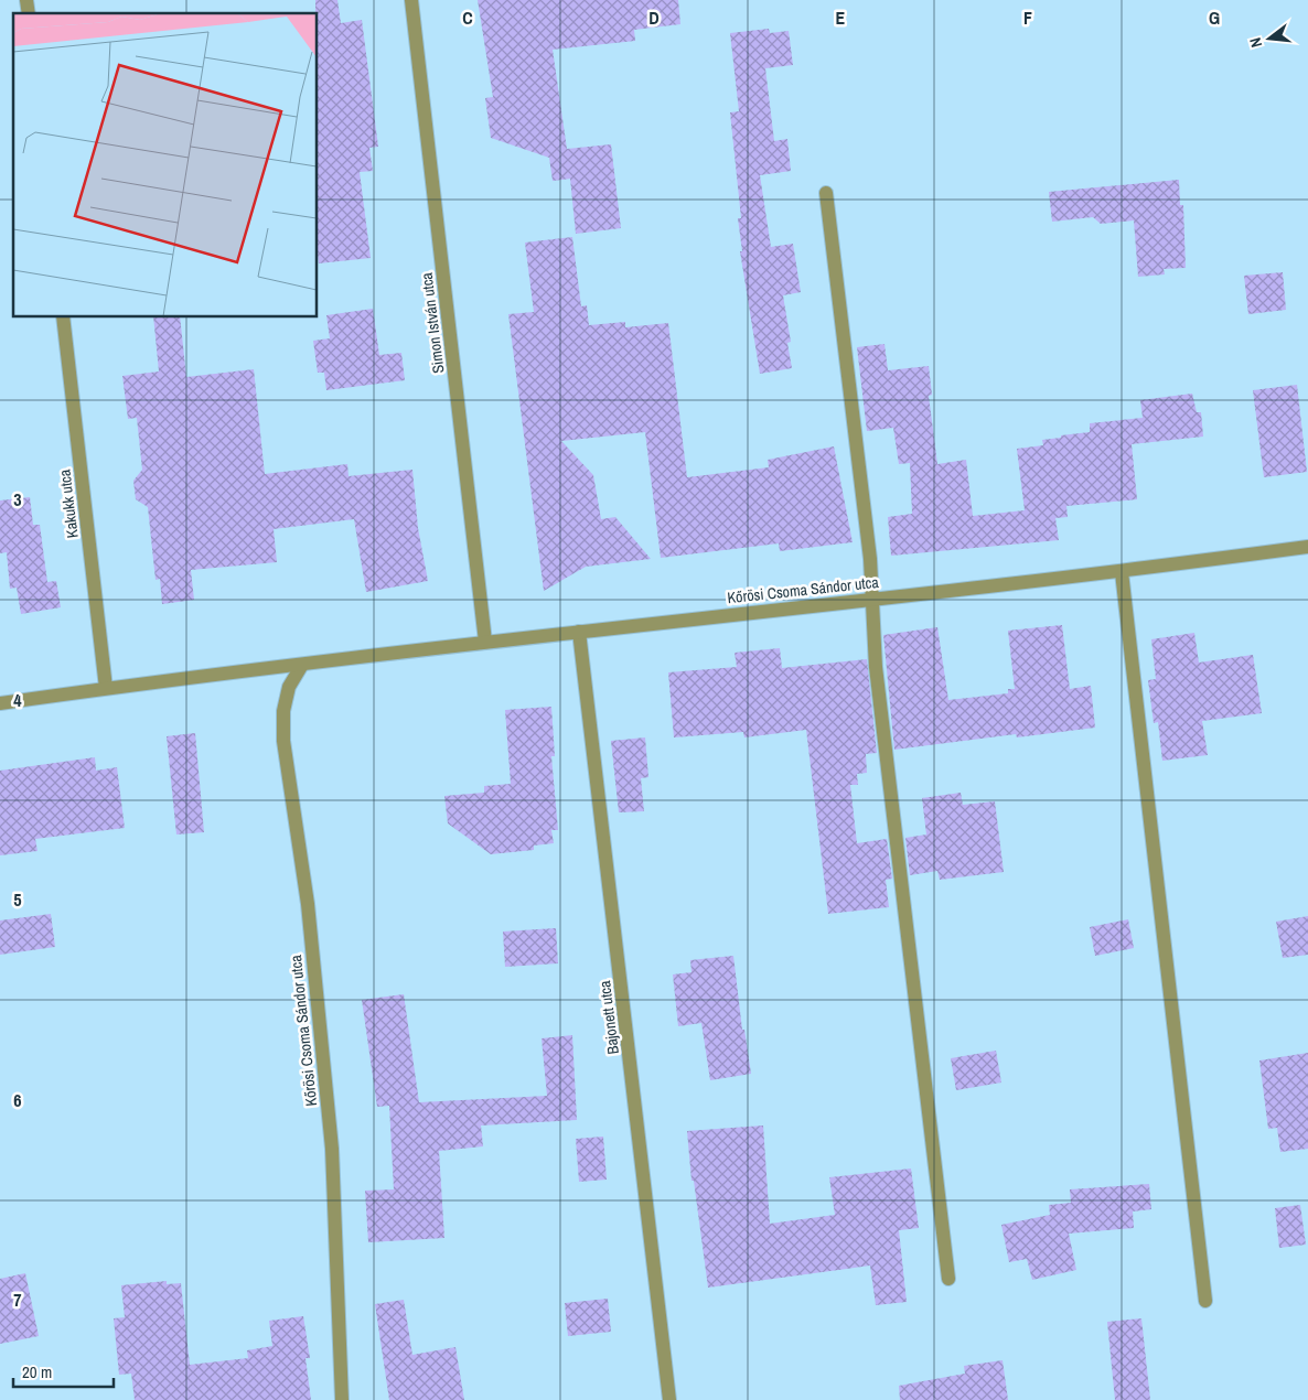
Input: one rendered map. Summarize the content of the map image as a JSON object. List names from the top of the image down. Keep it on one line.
{"streets":{"street":["Simon István utca","Kakukk utca","Kőrösi Csoma Sándor utca","Bajonett utca"]},"crossings":[["Simon István utca","Kőrösi Csoma Sándor utca"],["Kakukk utca","Kőrösi Csoma Sándor utca"],["Kőrösi Csoma Sándor utca","Bajonett utca"]],"scale_bar":"20 m","north":"left","grid":{"columns":["C","D","E","F","G"],"rows":["3","4","5","6","7"]}}
